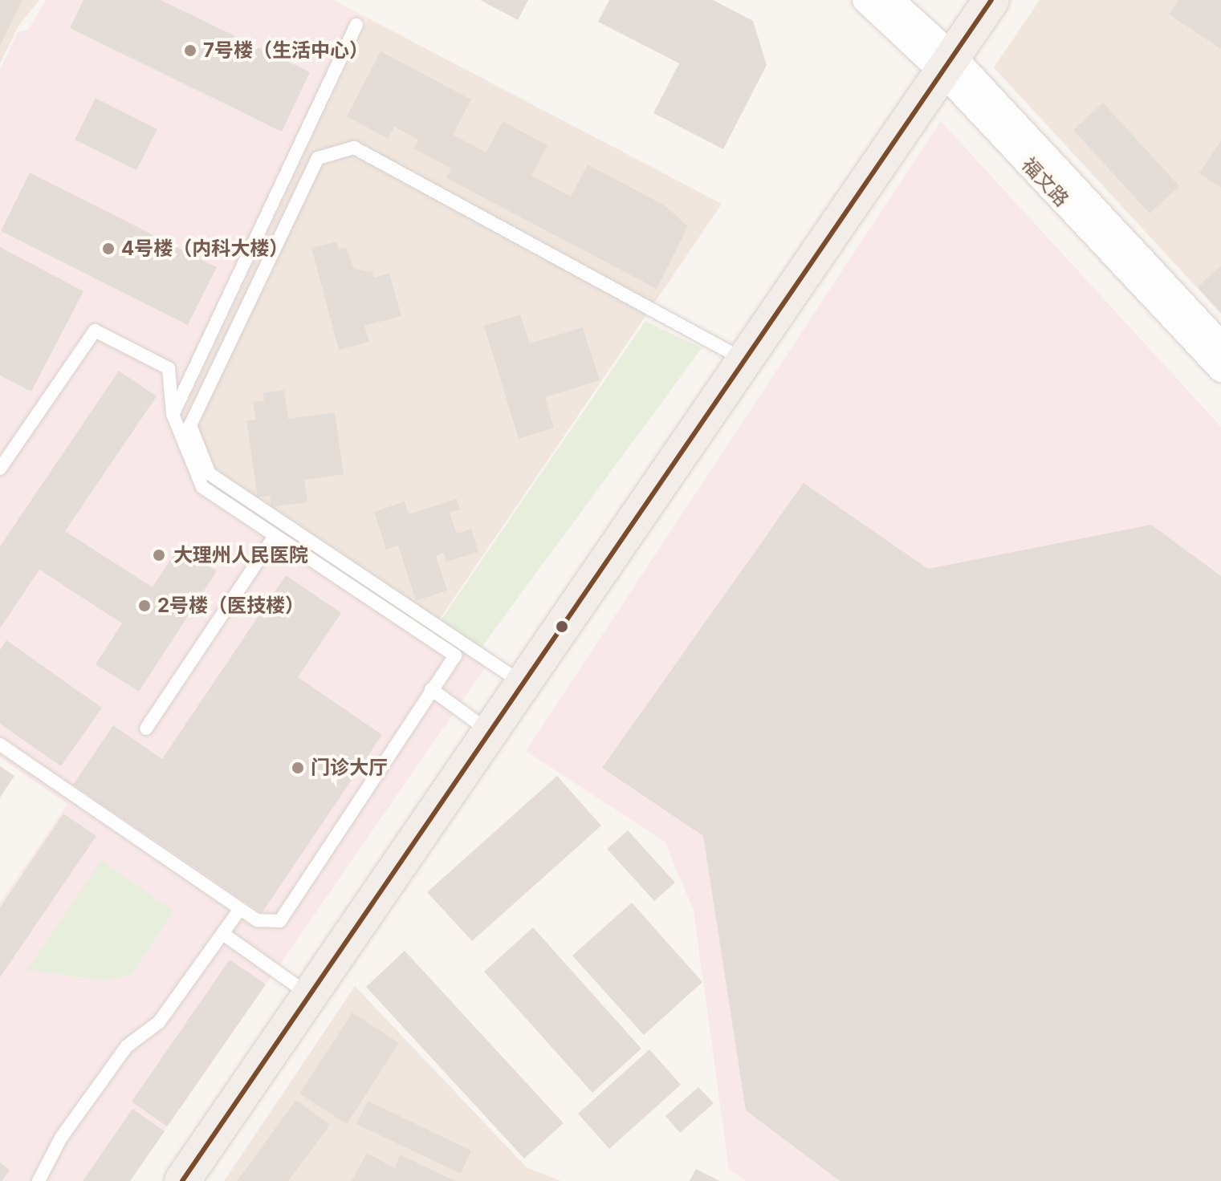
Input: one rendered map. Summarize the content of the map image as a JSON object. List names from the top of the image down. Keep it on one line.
{"streets":{"street":["福文路"]},"places":["7号楼（生活中心）","4号楼（内科大楼）","大理州人民医院","2号楼（医技楼）","门诊大厅"]}
